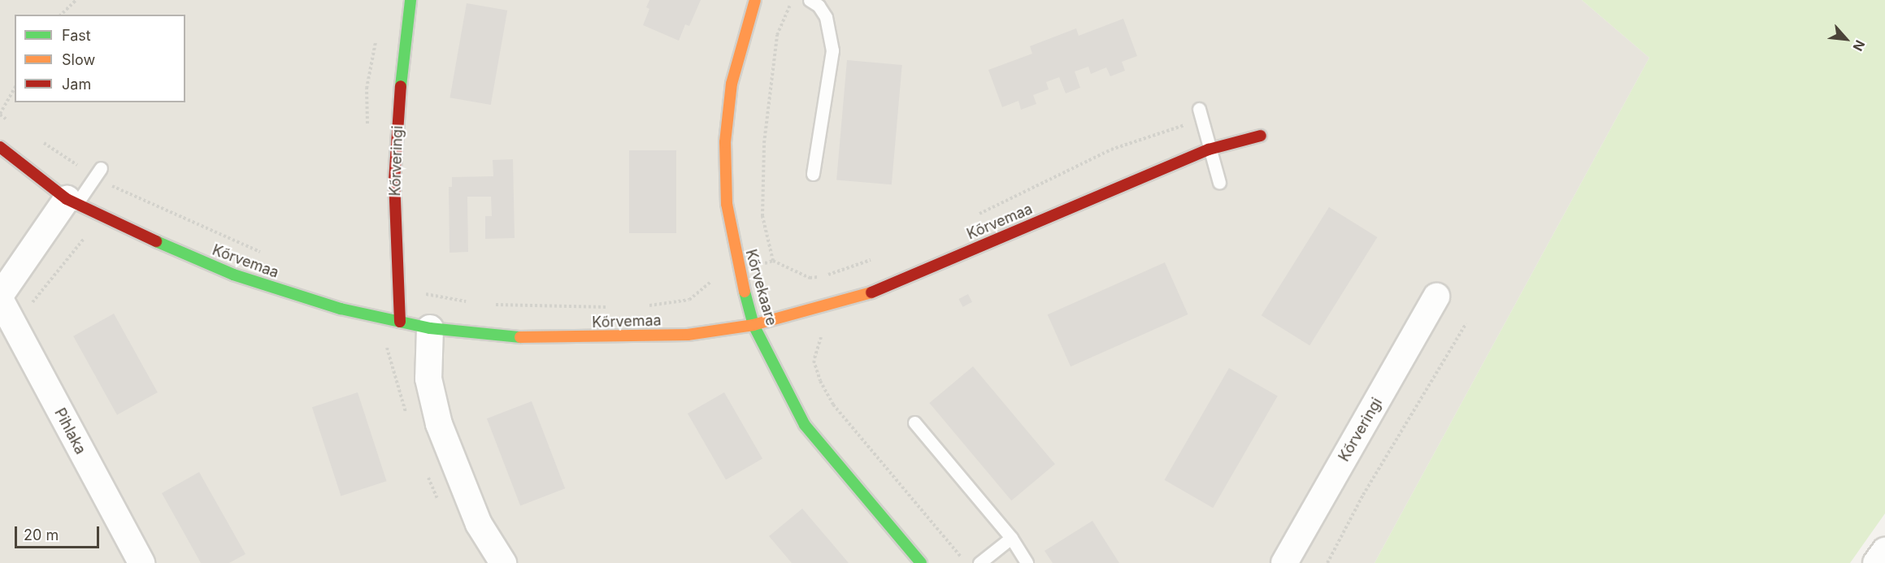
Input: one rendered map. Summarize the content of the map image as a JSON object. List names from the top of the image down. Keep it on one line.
{"streets":{"street":["Kõrveringi","Kõrvemaa","Kõrvekaare","Pihlaka"]},"crossings":[["Kõrveringi","Kõrvemaa"],["Kõrvemaa","Kõrvekaare"],["Kõrvemaa","Pihlaka"]],"legend":["Fast","Slow","Jam"],"scale_bar":"20 m","north":"bottom right"}
